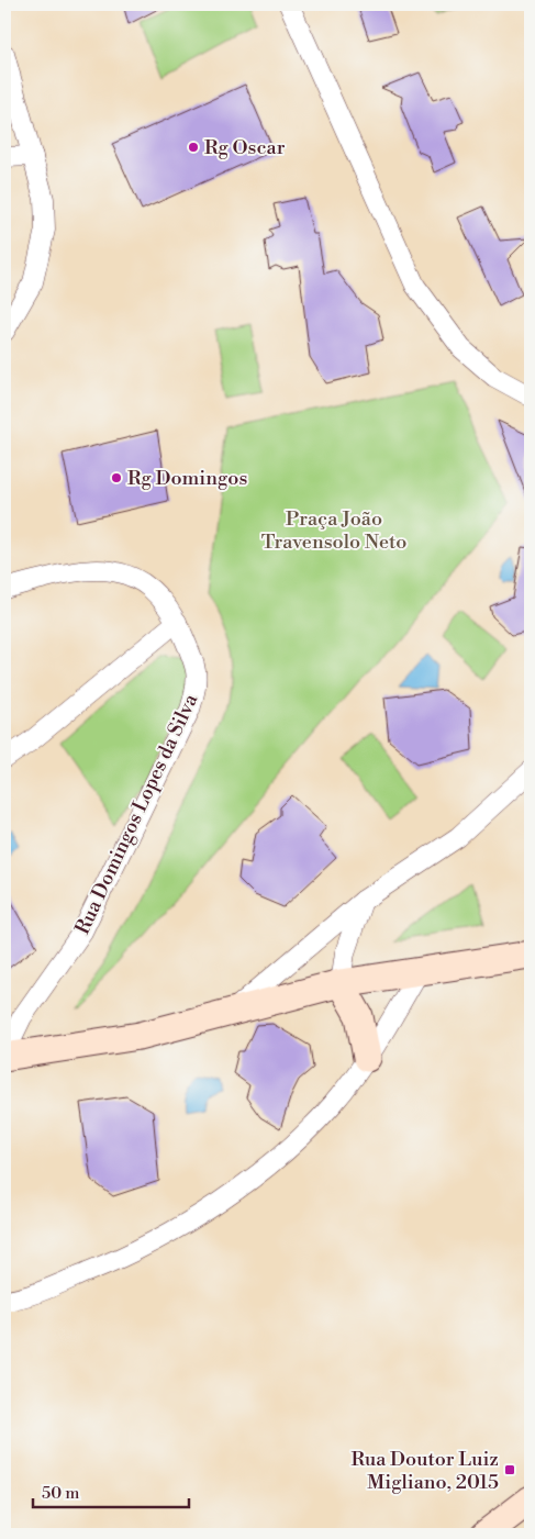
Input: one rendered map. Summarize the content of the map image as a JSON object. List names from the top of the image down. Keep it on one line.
{"streets":{"street":["Rua Domingos Lopes da Silva"]},"parks":["Praça João Travensolo Neto"],"places":{"other":["Rg Oscar","Rg Domingos"],"transit":["Rua Doutor Luiz Migliano, 2015"]},"scale_bar":"50 m"}
